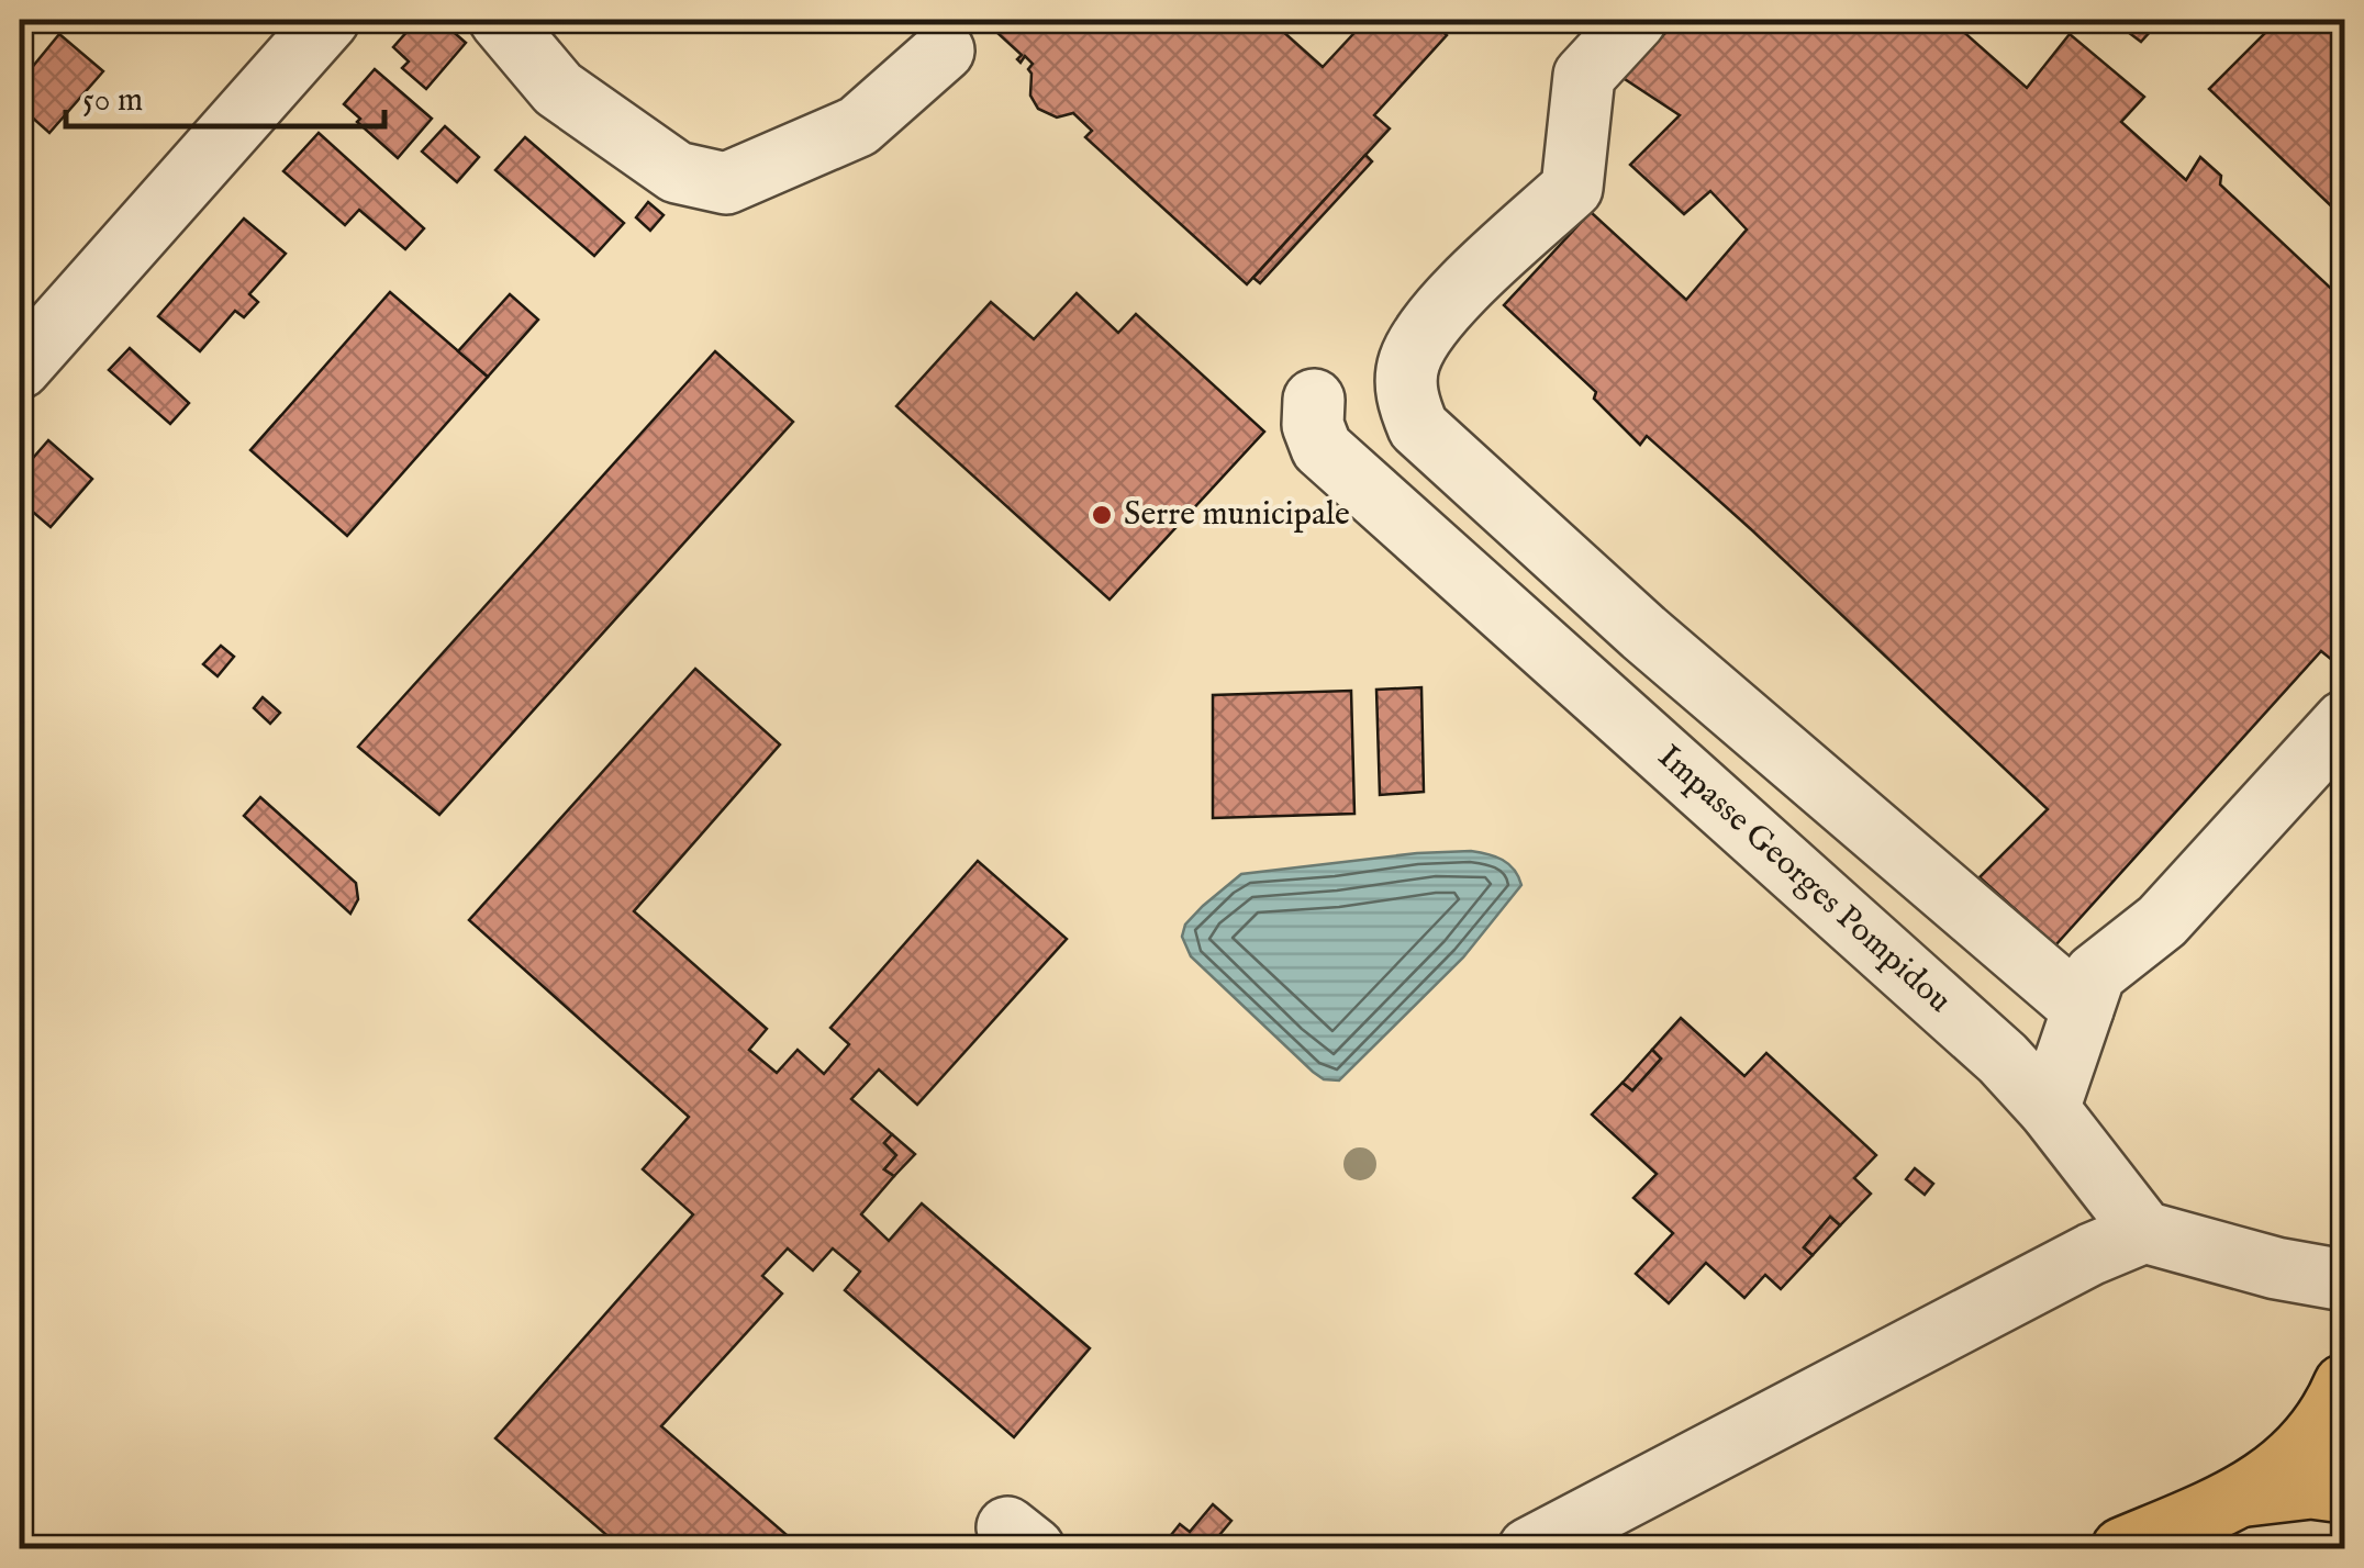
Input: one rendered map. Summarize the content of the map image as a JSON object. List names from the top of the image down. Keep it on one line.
{"streets":{"street":["Impasse Georges Pompidou"]},"places":["Serre municipale"],"scale_bar":"50 m"}
